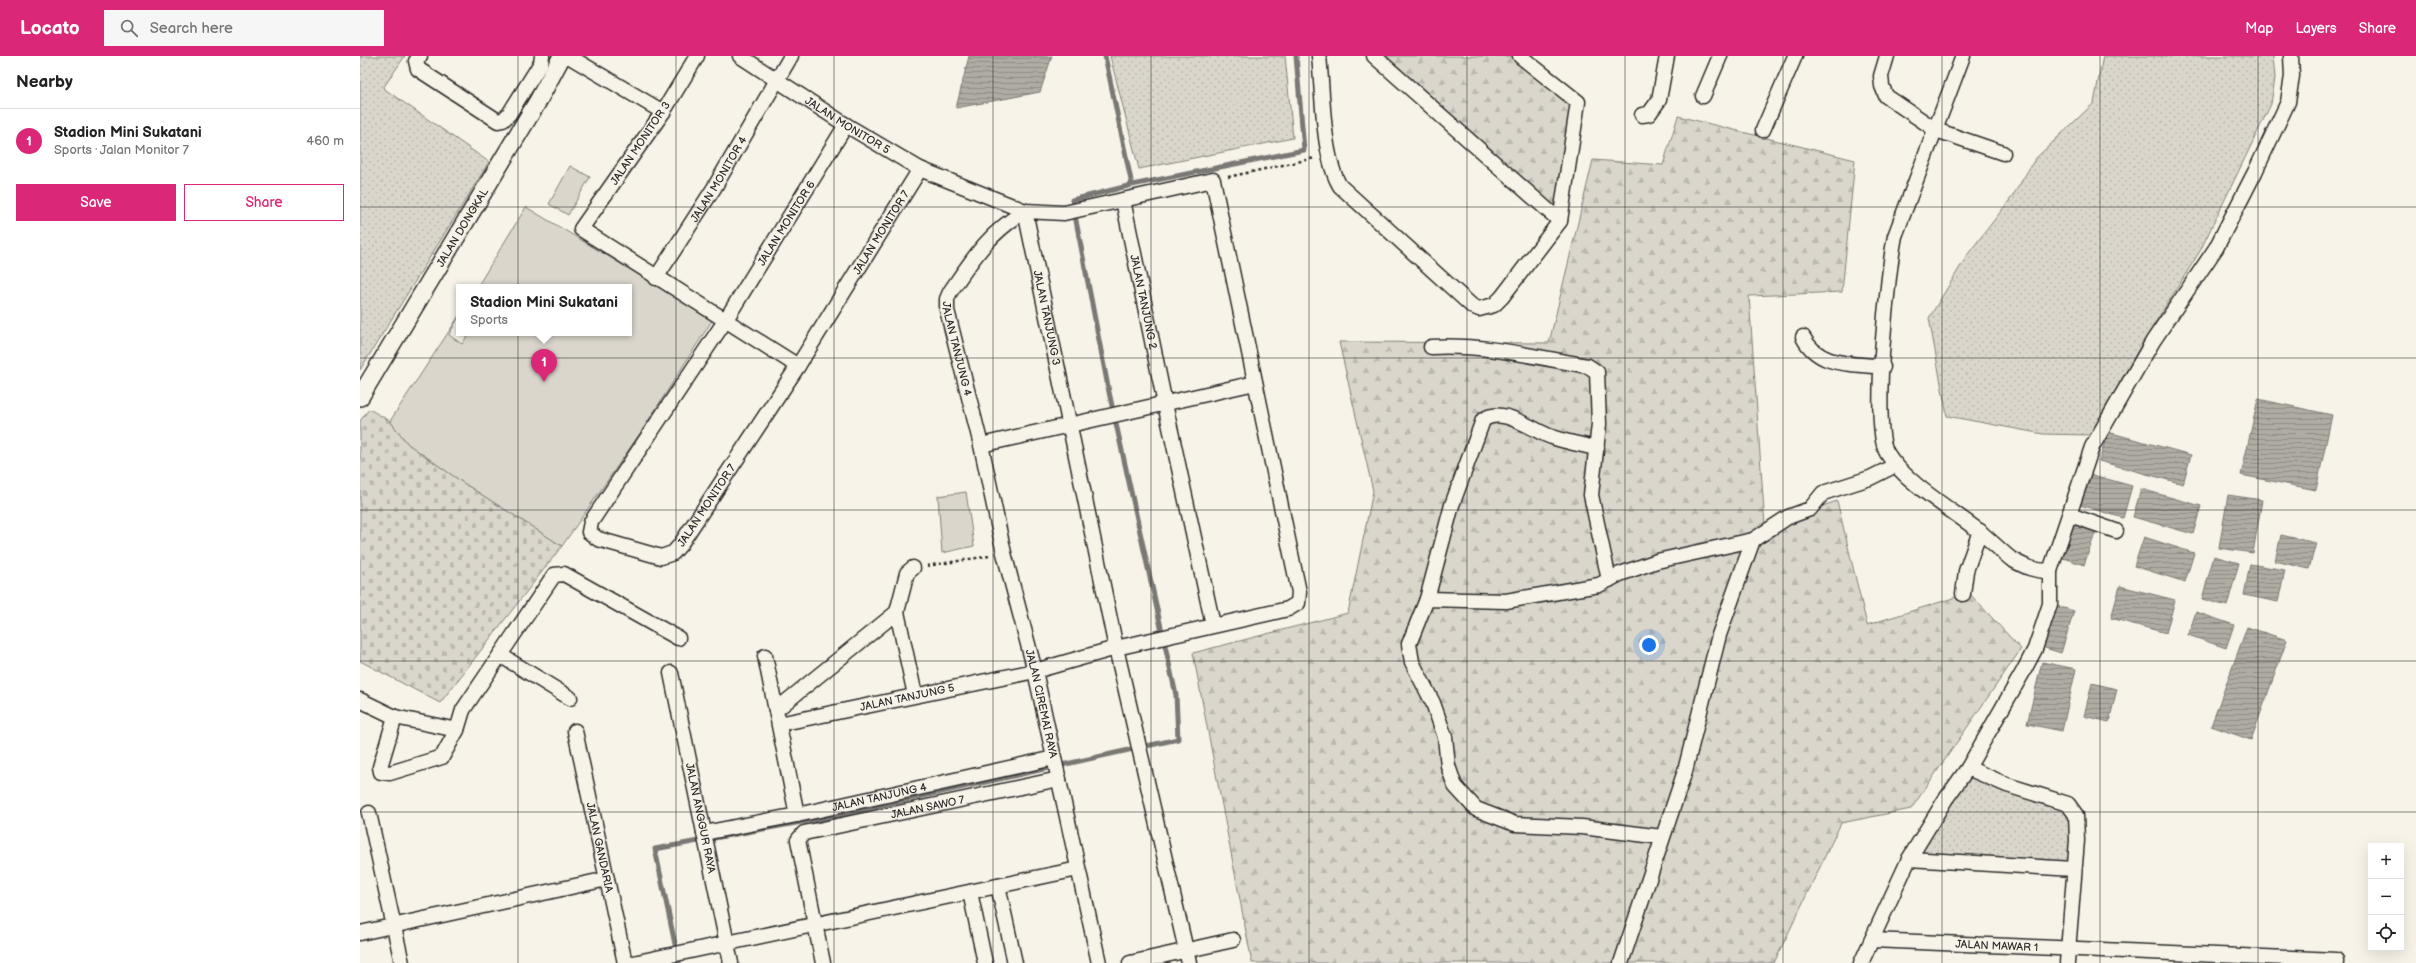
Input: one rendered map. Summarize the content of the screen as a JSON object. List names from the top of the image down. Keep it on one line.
{"streets":{"street":["JALAN MONITOR 5","JALAN MONITOR 3","JALAN MONITOR 4","JALAN MONITOR 6","JALAN DONGKAL","JALAN MONITOR 7","JALAN TANJUNG 2","JALAN TANJUNG 3","JALAN TANJUNG 4","JALAN TANJUNG 5","JALAN CIREMAI RAYA","JALAN SAWO 7","JALAN ANGGUR RAYA","JALAN GANDARIA","JALAN MAWAR 1"]},"crossings":[["JALAN MONITOR 5","JALAN MONITOR 4"],["JALAN MONITOR 5","JALAN MONITOR 6"],["JALAN MONITOR 5","JALAN MONITOR 7"],["JALAN MONITOR 5","JALAN TANJUNG 2"],["JALAN MONITOR 5","JALAN TANJUNG 3"],["JALAN MONITOR 5","JALAN TANJUNG 4"],["JALAN MONITOR 3","JALAN MONITOR 4"],["JALAN MONITOR 6","JALAN MONITOR 7"],["JALAN TANJUNG 2","JALAN TANJUNG 5"],["JALAN TANJUNG 3","JALAN TANJUNG 4"],["JALAN TANJUNG 3","JALAN TANJUNG 5"],["JALAN TANJUNG 4","JALAN CIREMAI RAYA"],["JALAN TANJUNG 4","JALAN SAWO 7"],["JALAN TANJUNG 4","JALAN ANGGUR RAYA"],["JALAN TANJUNG 5","JALAN CIREMAI RAYA"],["JALAN CIREMAI RAYA","JALAN SAWO 7"]],"page":{"header":"Locato","search":"Search here","nav":["Map","Layers","Share"],"heading":"Nearby","list":[{"mark":"1","name":"Stadion Mini Sukatani","note":"Sports · Jalan Monitor 7","value":"460 m"}],"buttons":["Save","Share"],"popup":["Stadion Mini Sukatani","Sports"],"pins":"1","map_buttons":["+","−"]}}
